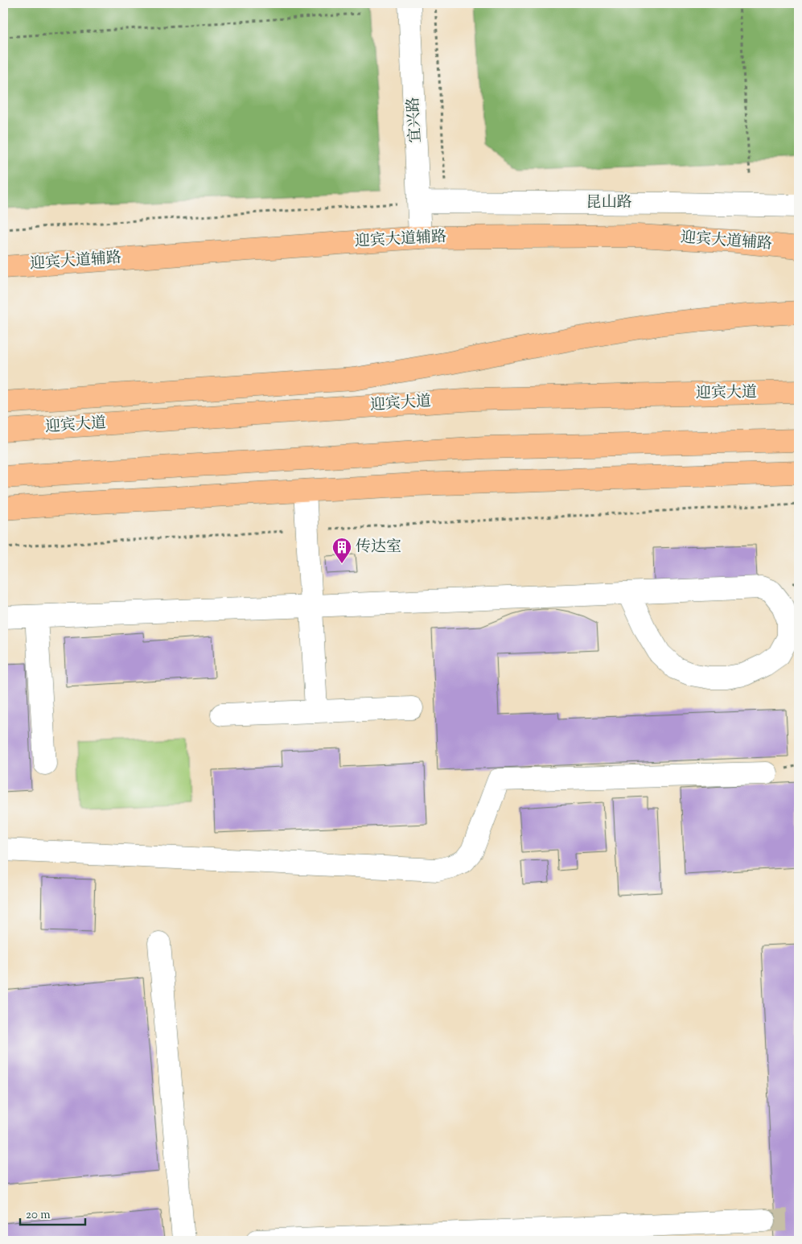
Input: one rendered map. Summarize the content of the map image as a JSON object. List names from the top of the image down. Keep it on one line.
{"streets":{"main road":["迎宾大道辅路","迎宾大道"],"street":["宜兴路","昆山路"]},"crossings":[["宜兴路","昆山路"],["宜兴路","迎宾大道辅路"]],"places":{"building":["传达室"]},"scale_bar":"20 m"}
